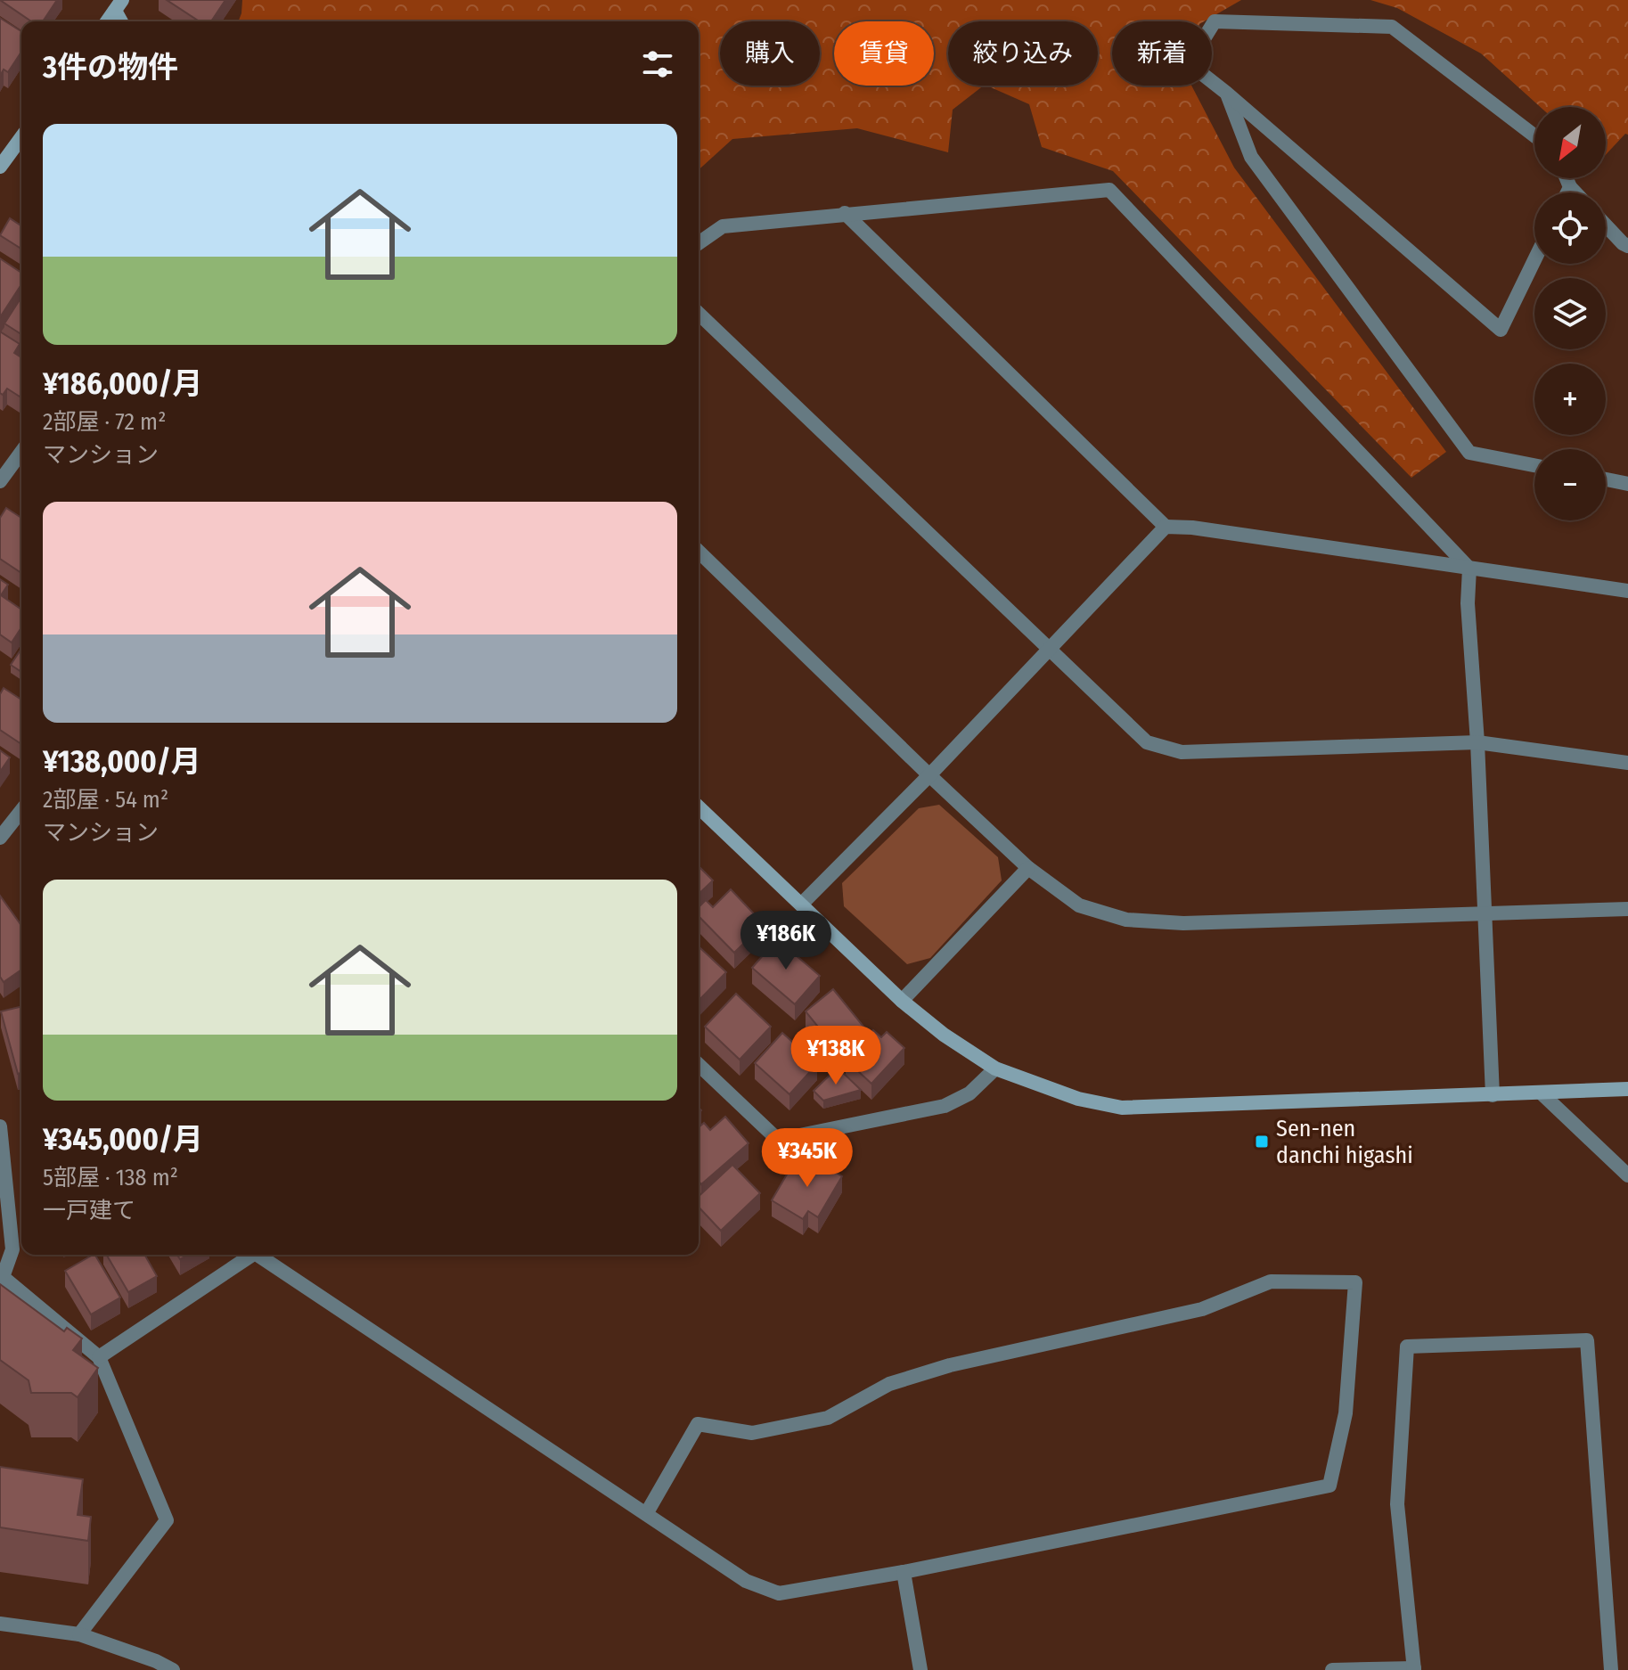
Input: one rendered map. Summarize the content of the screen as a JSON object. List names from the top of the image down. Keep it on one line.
{"places":{"transit":["Sen-nen danchi higashi"]},"north":"bottom left","page":{"chip":["購入","賃貸","絞り込み","新着"],"heading":"3件の物件","map_buttons":["+","−"],"list":[{"name":"¥186,000/月","note":"2部屋 · 72 m² · マンション"},{"name":"¥138,000/月","note":"2部屋 · 54 m² · マンション"},{"name":"¥345,000/月","note":"5部屋 · 138 m² · 一戸建て"}],"price":["¥186K","¥138K","¥345K"]}}
